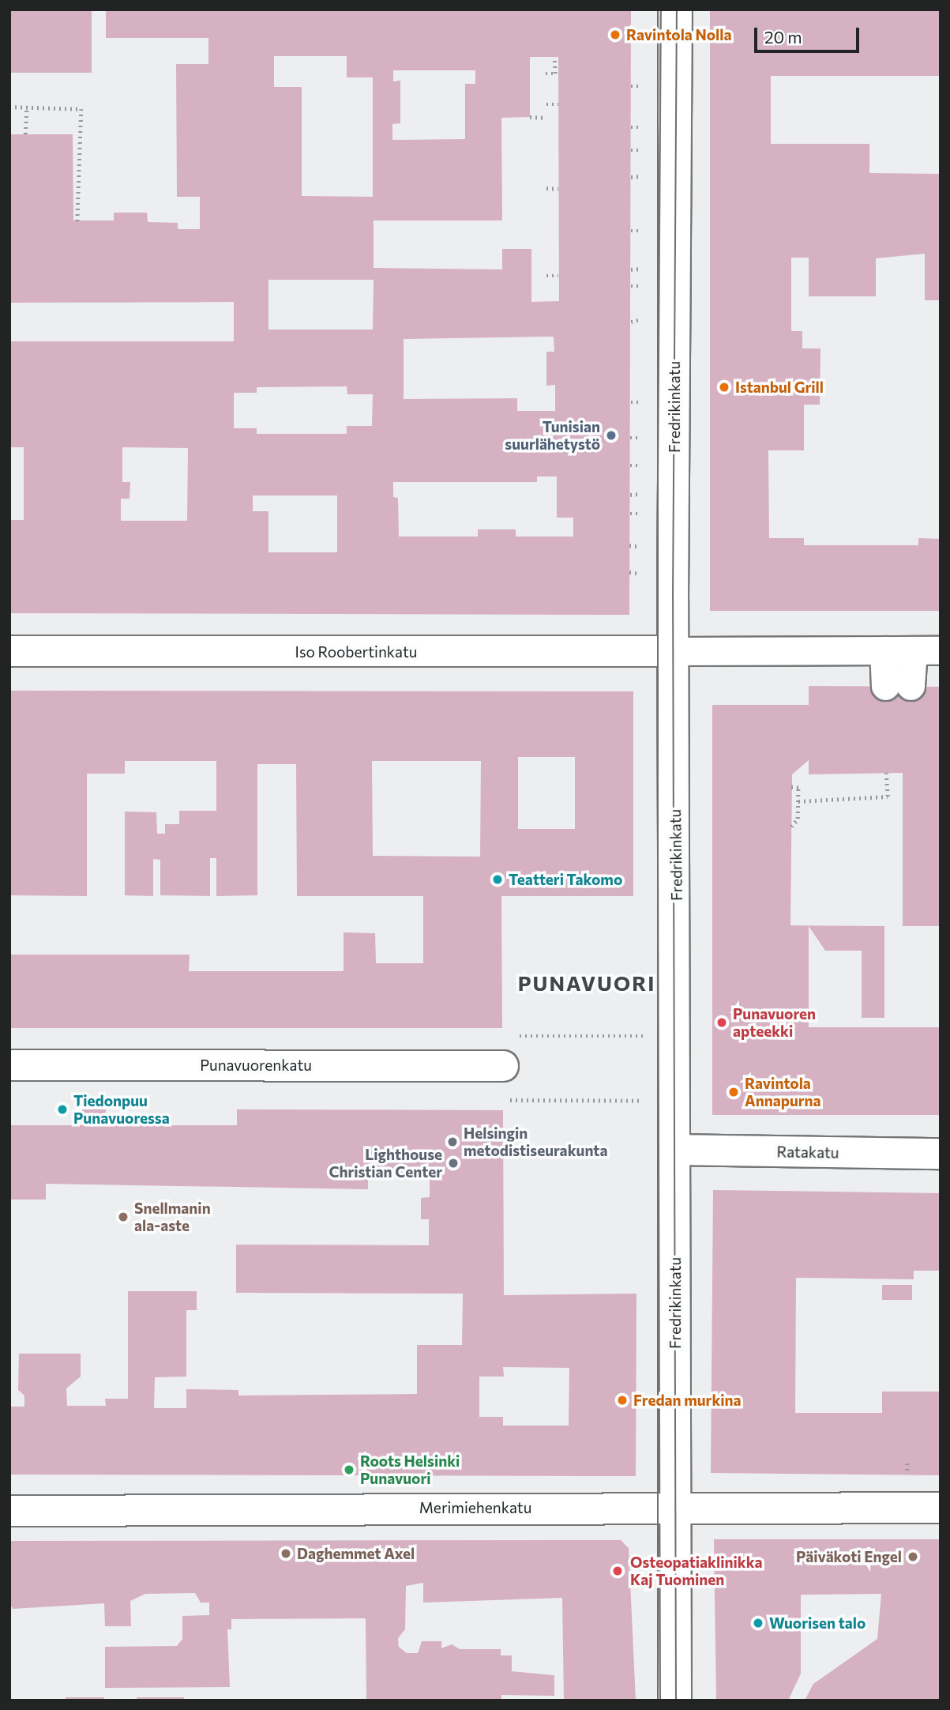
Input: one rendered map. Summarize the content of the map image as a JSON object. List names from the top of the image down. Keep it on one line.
{"streets":{"street":["Fredrikinkatu","Iso Roobertinkatu","Punavuorenkatu","Ratakatu","Merimiehenkatu"]},"crossings":[["Fredrikinkatu","Iso Roobertinkatu"],["Fredrikinkatu","Ratakatu"],["Fredrikinkatu","Merimiehenkatu"]],"districts":["PUNAVUORI"],"places":["Ravintola Nolla","Istanbul Grill","Tunisian suurlähetystö","Teatteri Takomo","Punavuoren apteekki","Ravintola Annapurna","Tiedonpuu Punavuoressa","Helsingin metodistiseurakunta","Lighthouse Christian Center","Snellmanin ala-aste","Fredan murkina","Roots Helsinki Punavuori","Daghemmet Axel","Päiväkoti Engel","Osteopatiaklinikka Kaj Tuominen","Wuorisen talo"],"scale_bar":"20 m"}
